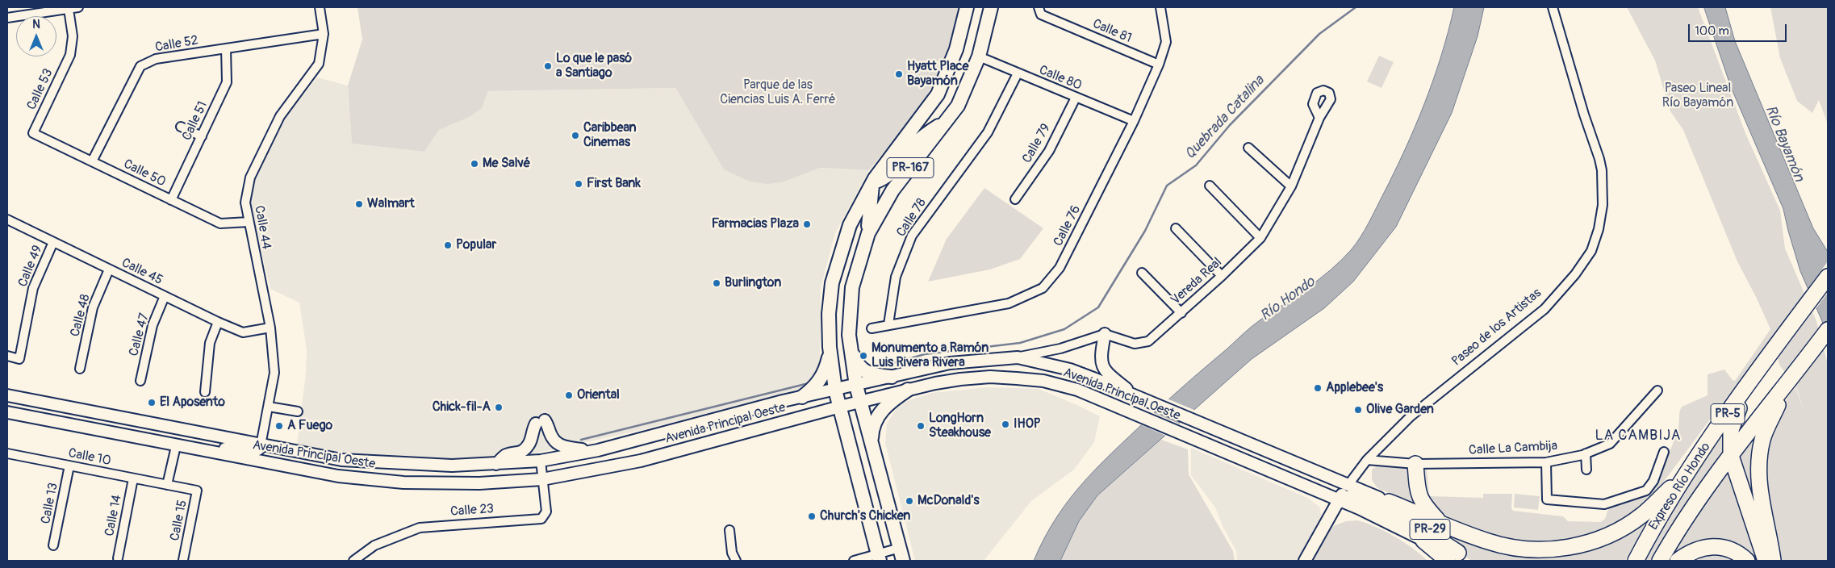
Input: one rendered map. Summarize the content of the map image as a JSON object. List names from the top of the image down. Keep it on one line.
{"streets":{"highway":["PR-5","Expreso Río Hondo","PR-29"],"main road":["PR-167","Paseo de los Artistas","Avenida Principal Oeste"],"street":["Calle 81","Calle 52","Calle 80","Calle 53","Calle 51","Calle 79","Calle 50","Calle 78","Calle 76","Calle 44","Calle 49","Calle 45","Vereda Real","Calle 48","Calle 47","Calle La Cambija","Calle 10","Calle 13","Calle 23","Calle 14","Calle 15"]},"crossings":[["Calle 81","Calle 76"],["Calle 52","Calle 51"],["Calle 52","Calle 50"],["Calle 52","Calle 44"],["Calle 80","Calle 79"],["Calle 80","PR-167"],["Calle 80","Calle 78"],["Calle 80","Calle 76"],["Calle 53","Calle 50"],["Calle 51","Calle 50"],["PR-167","Avenida Principal Oeste"],["Calle 50","Calle 44"],["Calle 78","Calle 76"],["Calle 44","Calle 45"],["Calle 44","Avenida Principal Oeste"],["Calle 49","Calle 45"],["Calle 45","Calle 48"],["Calle 45","Calle 47"],["Paseo de los Artistas","Avenida Principal Oeste"],["Paseo de los Artistas","Calle La Cambija"],["Avenida Principal Oeste","Calle 23"],["Avenida Principal Oeste","PR-29"],["Calle 10","Calle 13"],["Calle 10","Calle 14"],["Calle 10","Calle 15"]],"districts":["LA CAMBIJA"],"water":["Quebrada Catalina","Río Bayamón","Río Hondo"],"parks":["Parque de las Ciencias Luis A. Ferré","Paseo Lineal Río Bayamón"],"places":["Lo que le pasó a Santiago","Hyatt Place Bayamón","Caribbean Cinemas","Me Salvé","First Bank","Walmart","Farmacias Plaza","Popular","Burlington","Monumento a Ramón Luis Rivera Rivera","Applebee's","Oriental","El Aposento","Chick-fil-A","Olive Garden","IHOP","A Fuego","LongHorn Steakhouse","McDonald's","Church's Chicken"],"scale_bar":"100 m","north":"top"}
